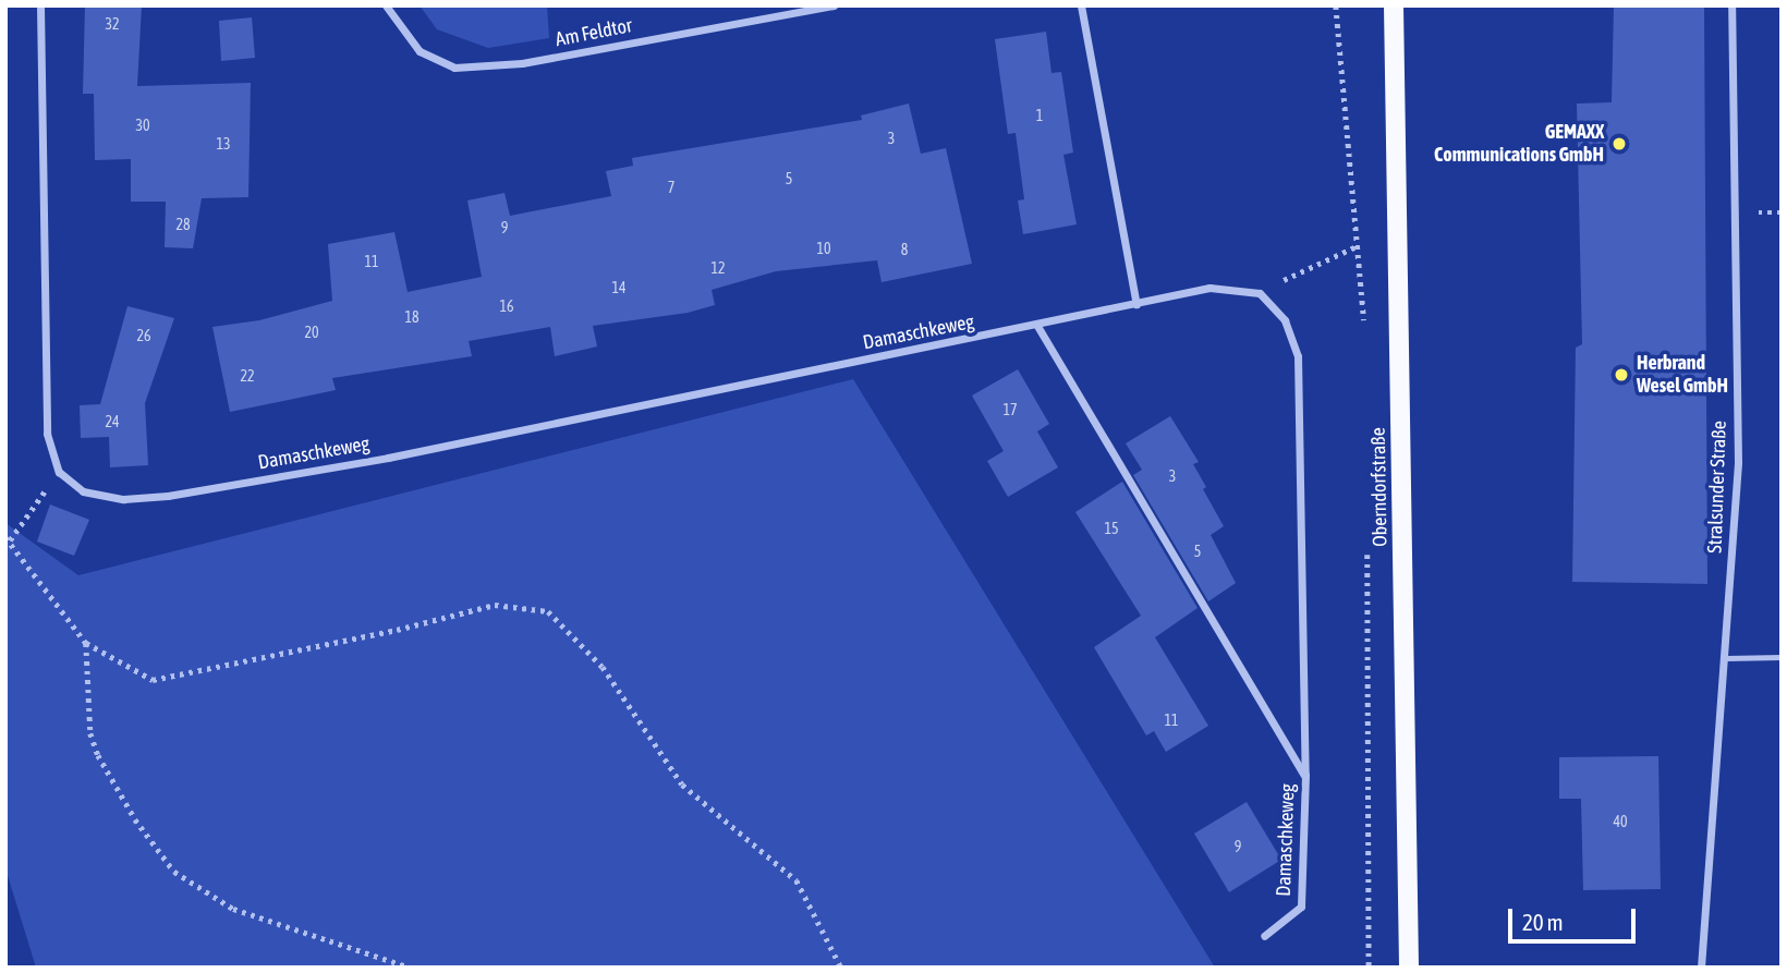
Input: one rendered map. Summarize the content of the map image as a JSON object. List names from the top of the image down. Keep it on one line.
{"streets":{"main road":["Oberndorfstraße"],"street":["Am Feldtor","Damaschkeweg","Stralsunder Straße"]},"places":["GEMAXX Communications GmbH","Herbrand Wesel GmbH"],"house_numbers":["32","1","30","3","13","5","7","28","9","10","8","11","12","14","16","18","20","26","22","17","24","3","15","5","11","40","9"],"scale_bar":"20 m"}
